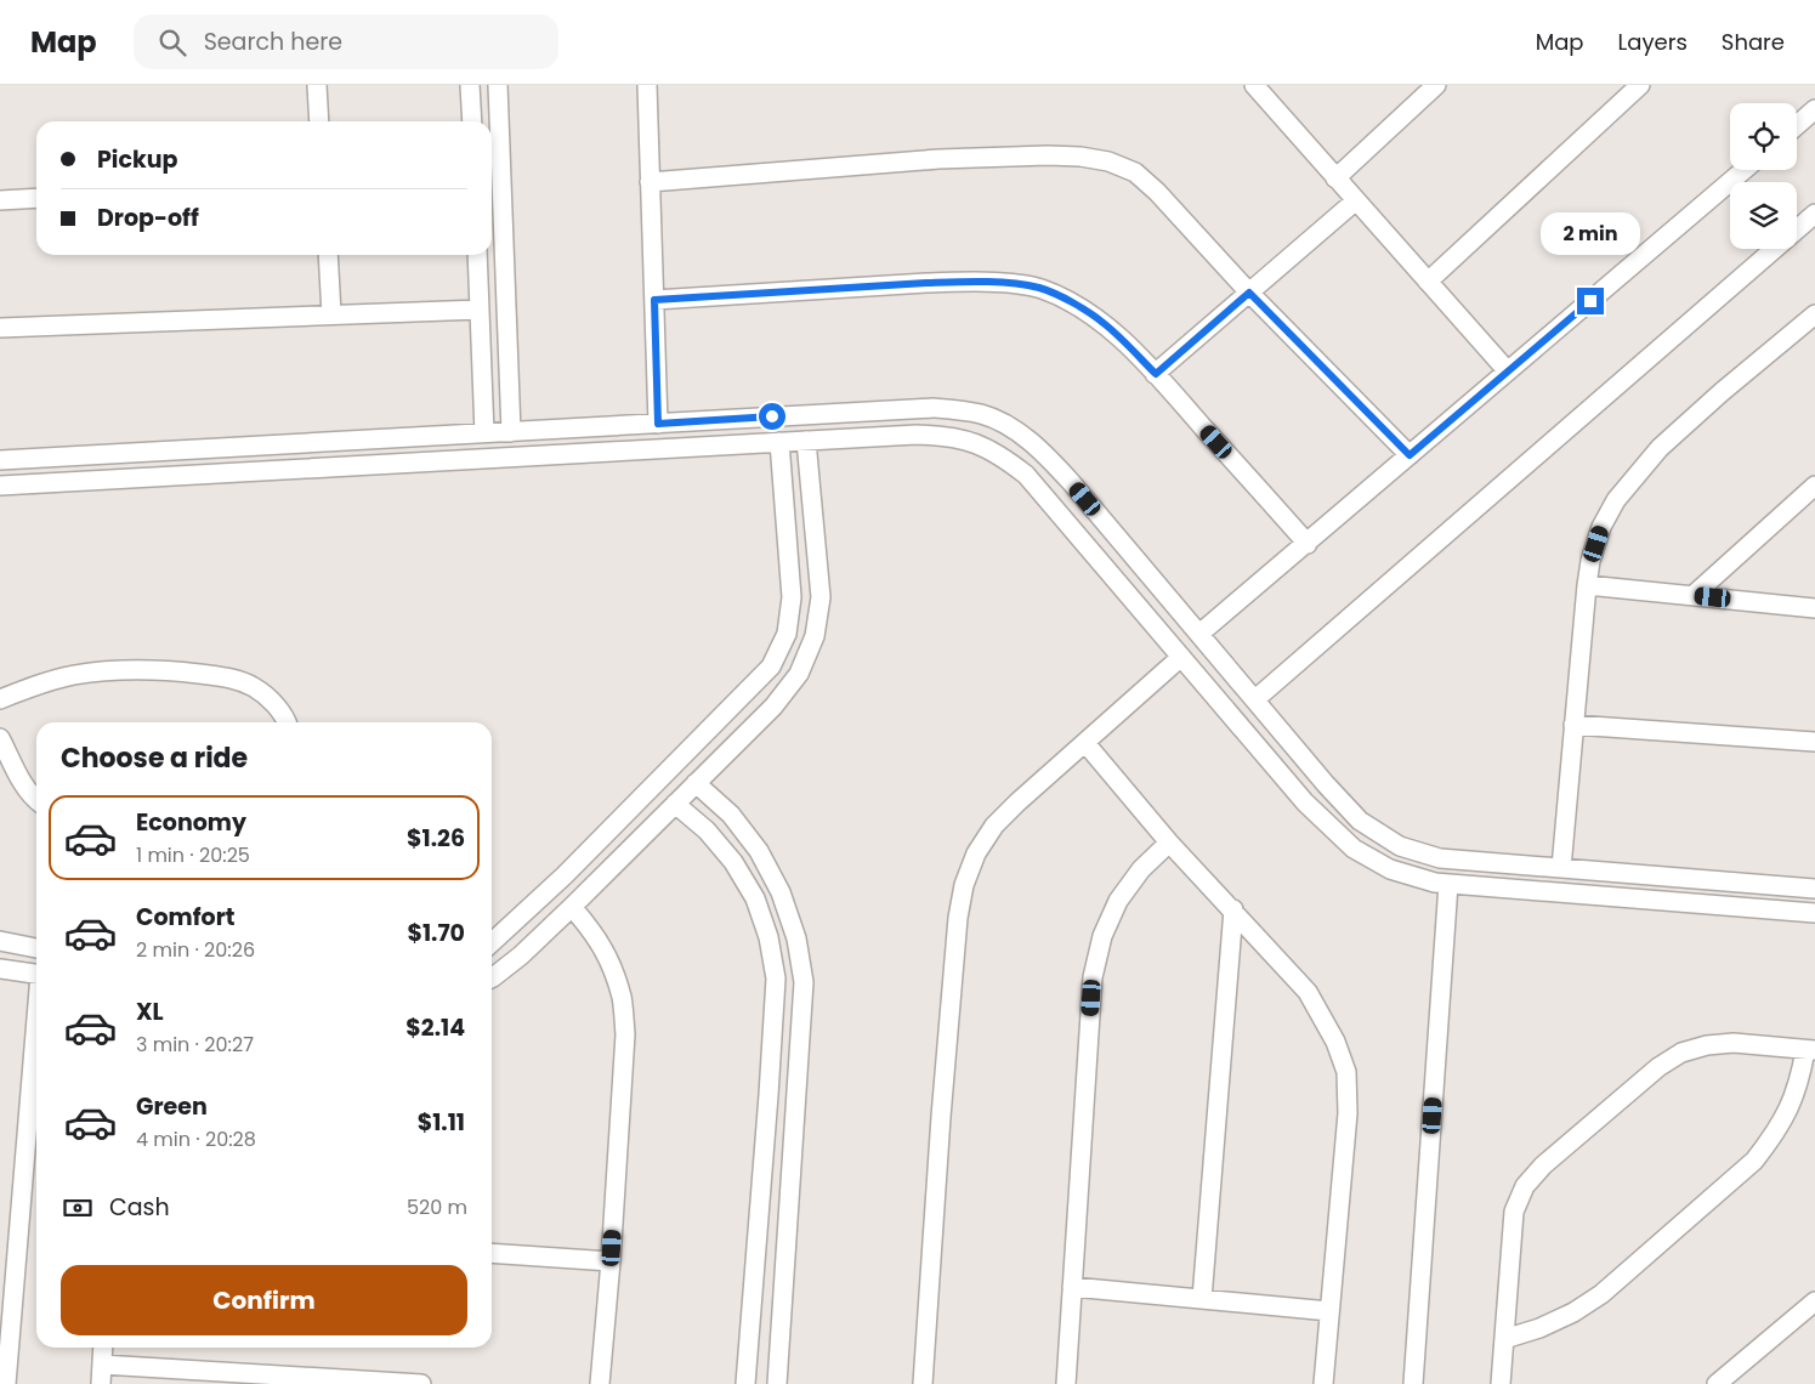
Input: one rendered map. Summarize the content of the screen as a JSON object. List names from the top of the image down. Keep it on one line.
{"page":{"header":"Map","search":"Search here","nav":["Map","Layers","Share"],"banner":["Pickup","Drop-off"],"bubble":"2 min","heading":"Choose a ride","list":[{"name":"Economy","note":"1 min · 20:25","value":"$1.26"},{"name":"Comfort","note":"2 min · 20:26","value":"$1.70"},{"name":"XL","note":"3 min · 20:27","value":"$2.14"},{"name":"Green","note":"4 min · 20:28","value":"$1.11"}],"pay":["Cash","520 m"],"buttons":"Confirm"}}
